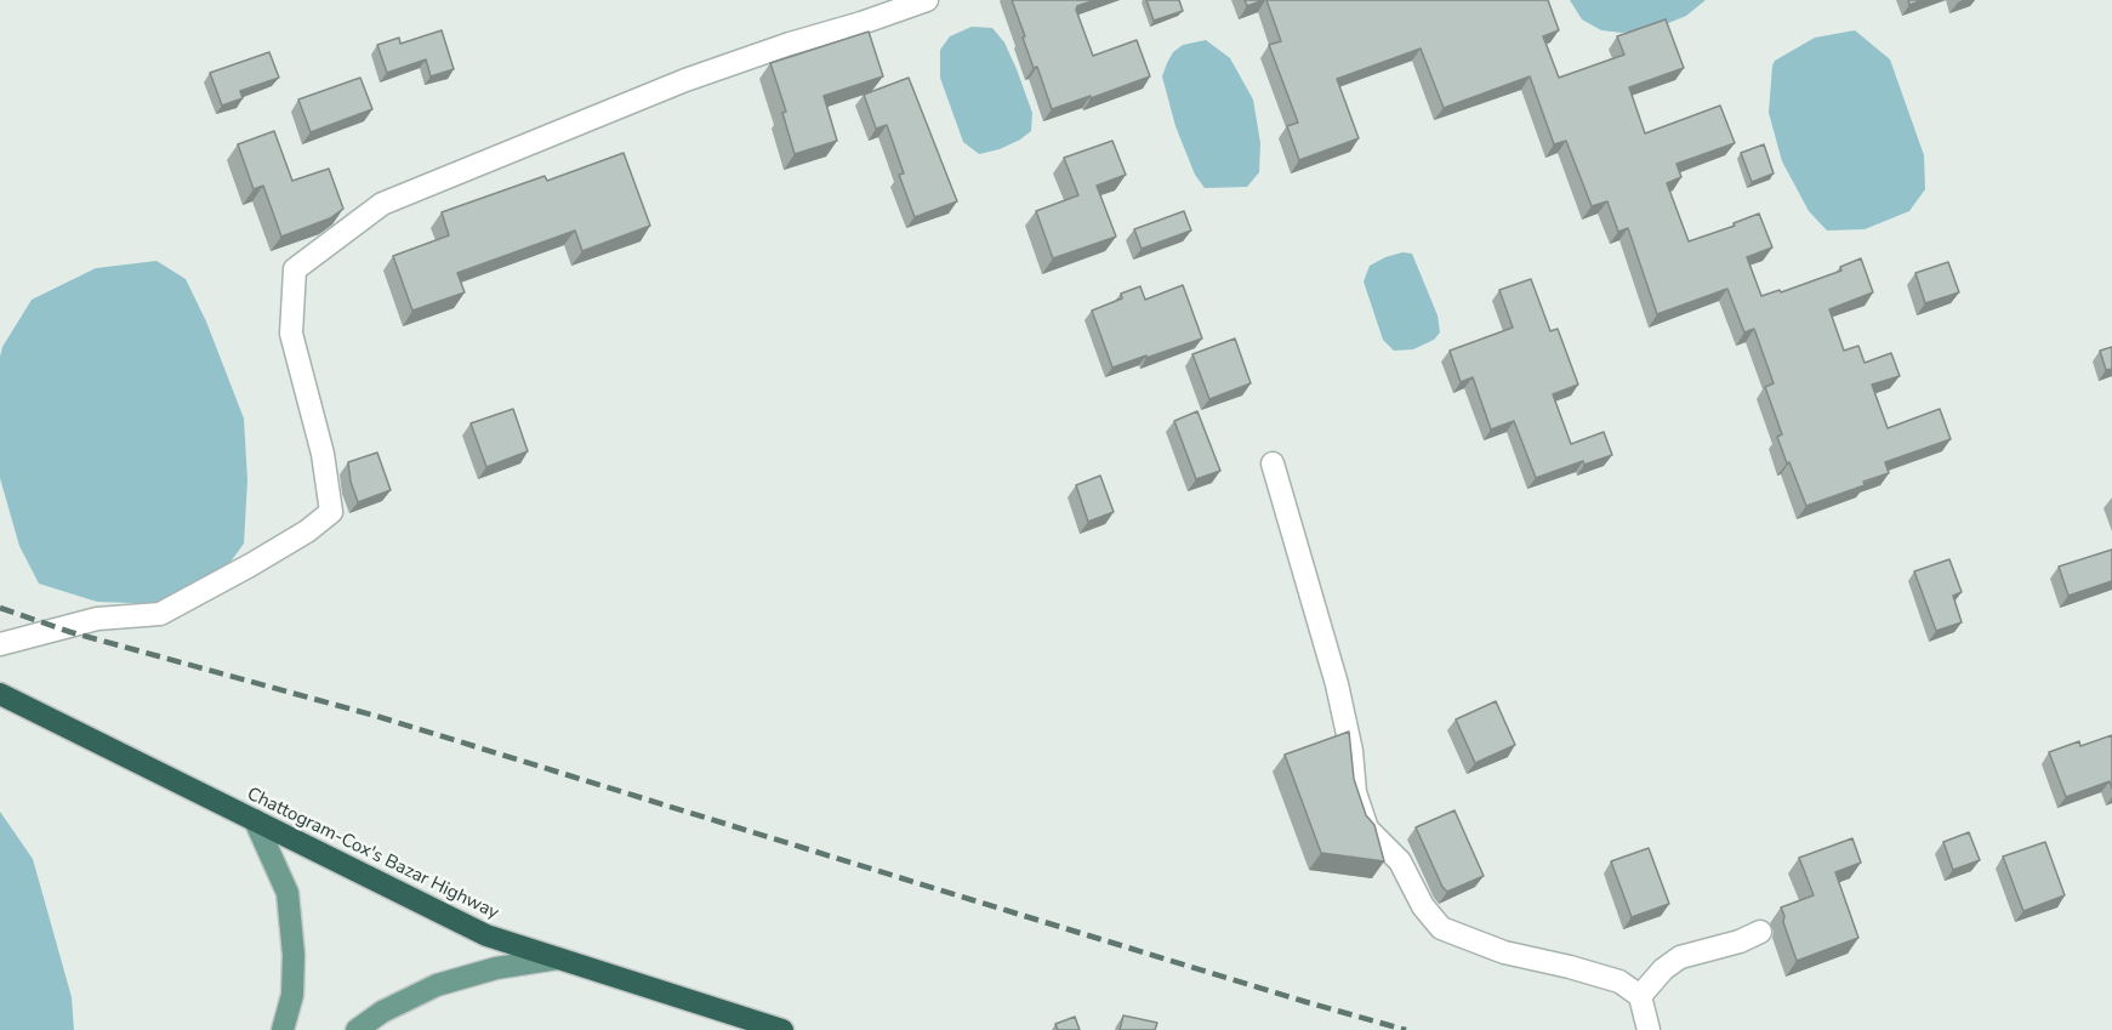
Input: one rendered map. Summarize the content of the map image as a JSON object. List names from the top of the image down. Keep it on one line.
{"streets":{"highway":["Chattogram-Cox's Bazar Highway"]}}
